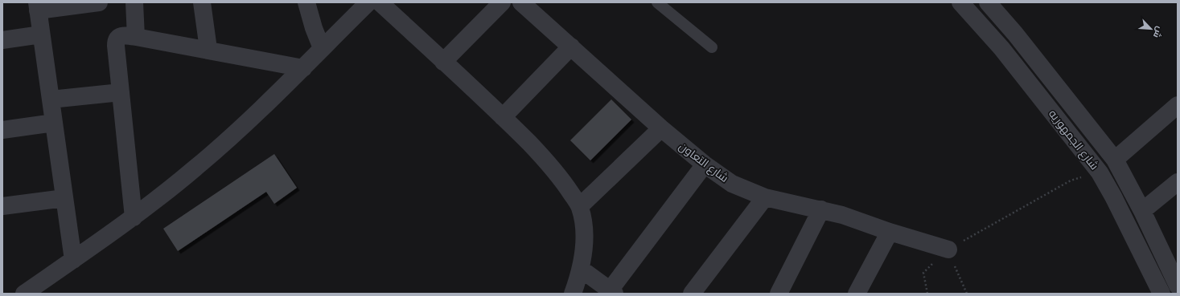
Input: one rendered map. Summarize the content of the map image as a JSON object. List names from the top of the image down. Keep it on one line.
{"streets":{"street":["شارع الجمهوريه","شارع التعاون"]},"north":"bottom right"}
